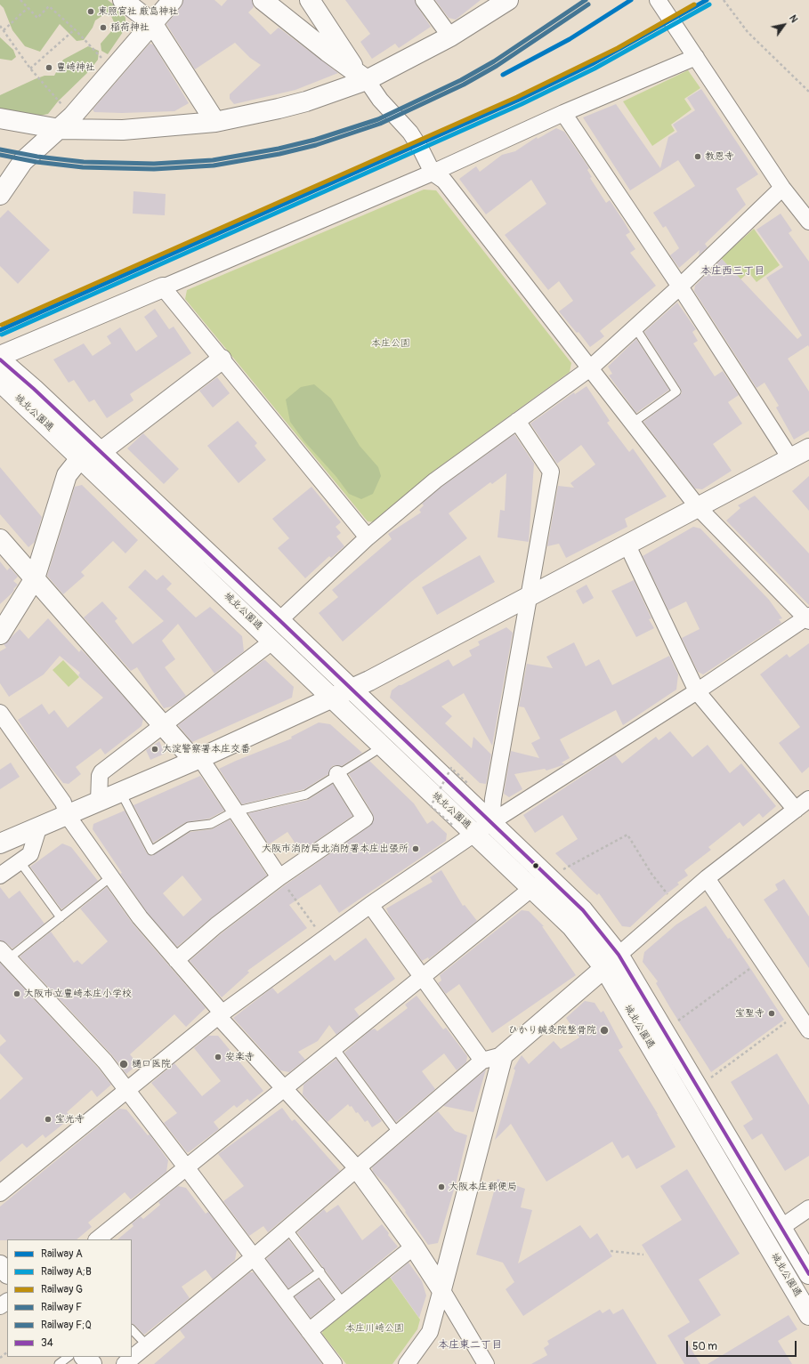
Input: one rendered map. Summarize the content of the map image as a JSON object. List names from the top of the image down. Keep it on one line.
{"streets":{"street":["城北公園通"]},"districts":["本庄西三丁目","本庄東二丁目"],"parks":["本庄公園","本庄川崎公園"],"places":["東照宮社 厳島神社","稲荷神社","豊崎神社","教恩寺","大淀警察署本庄交番","大阪市消防局北消防署本庄出張所","大阪市立豊崎本庄小学校","宝聖寺","ひかり鍼灸院整骨院","安楽寺","樋口医院","宝光寺","大阪本庄郵便局"],"lines":["rail line A","rail line F","rail line A;B","rail line G","rail line F;Q","transit line 34"],"legend":["Railway A","Railway A;B","Railway G","Railway F","Railway F;Q","34"],"scale_bar":"50 m","north":"top right"}
